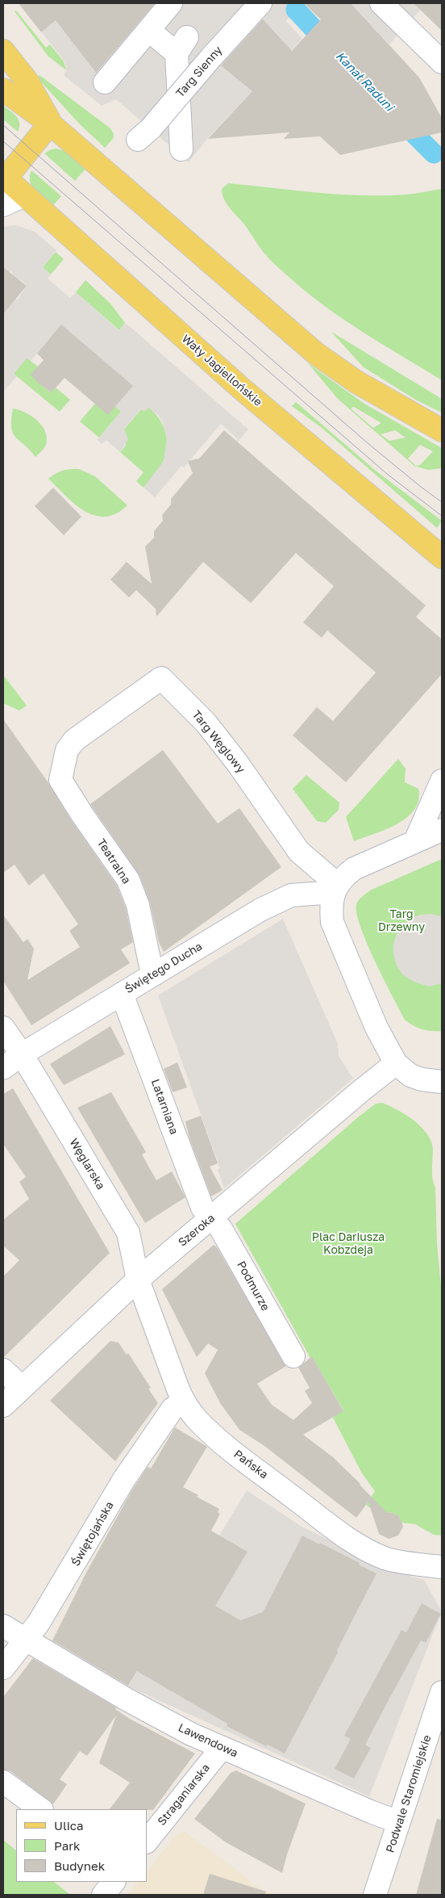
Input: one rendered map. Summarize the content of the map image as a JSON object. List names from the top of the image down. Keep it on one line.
{"streets":{"main road":["Wały Jagiellońskie"],"street":["Targ Sienny","Targ Węglowy","Teatralna","Świętego Ducha","Latarniana","Węglarska","Szeroka","Podmurze","Pańska","Świętojańska","Lawendowa","Podwale Staromiejskie","Straganiarska"]},"crossings":[["Targ Węglowy","Teatralna"],["Targ Węglowy","Świętego Ducha"],["Teatralna","Świętego Ducha"],["Świętego Ducha","Latarniana"],["Świętego Ducha","Węglarska"],["Latarniana","Szeroka"],["Latarniana","Podmurze"],["Węglarska","Szeroka"],["Węglarska","Pańska"],["Szeroka","Podmurze"],["Szeroka","Pańska"],["Pańska","Świętojańska"],["Świętojańska","Lawendowa"],["Lawendowa","Podwale Staromiejskie"],["Lawendowa","Straganiarska"]],"water":["Kanał Raduni"],"parks":["Targ Drzewny","Plac Dariusza Kobzdeja"],"legend":["Ulica","Park","Budynek"]}
